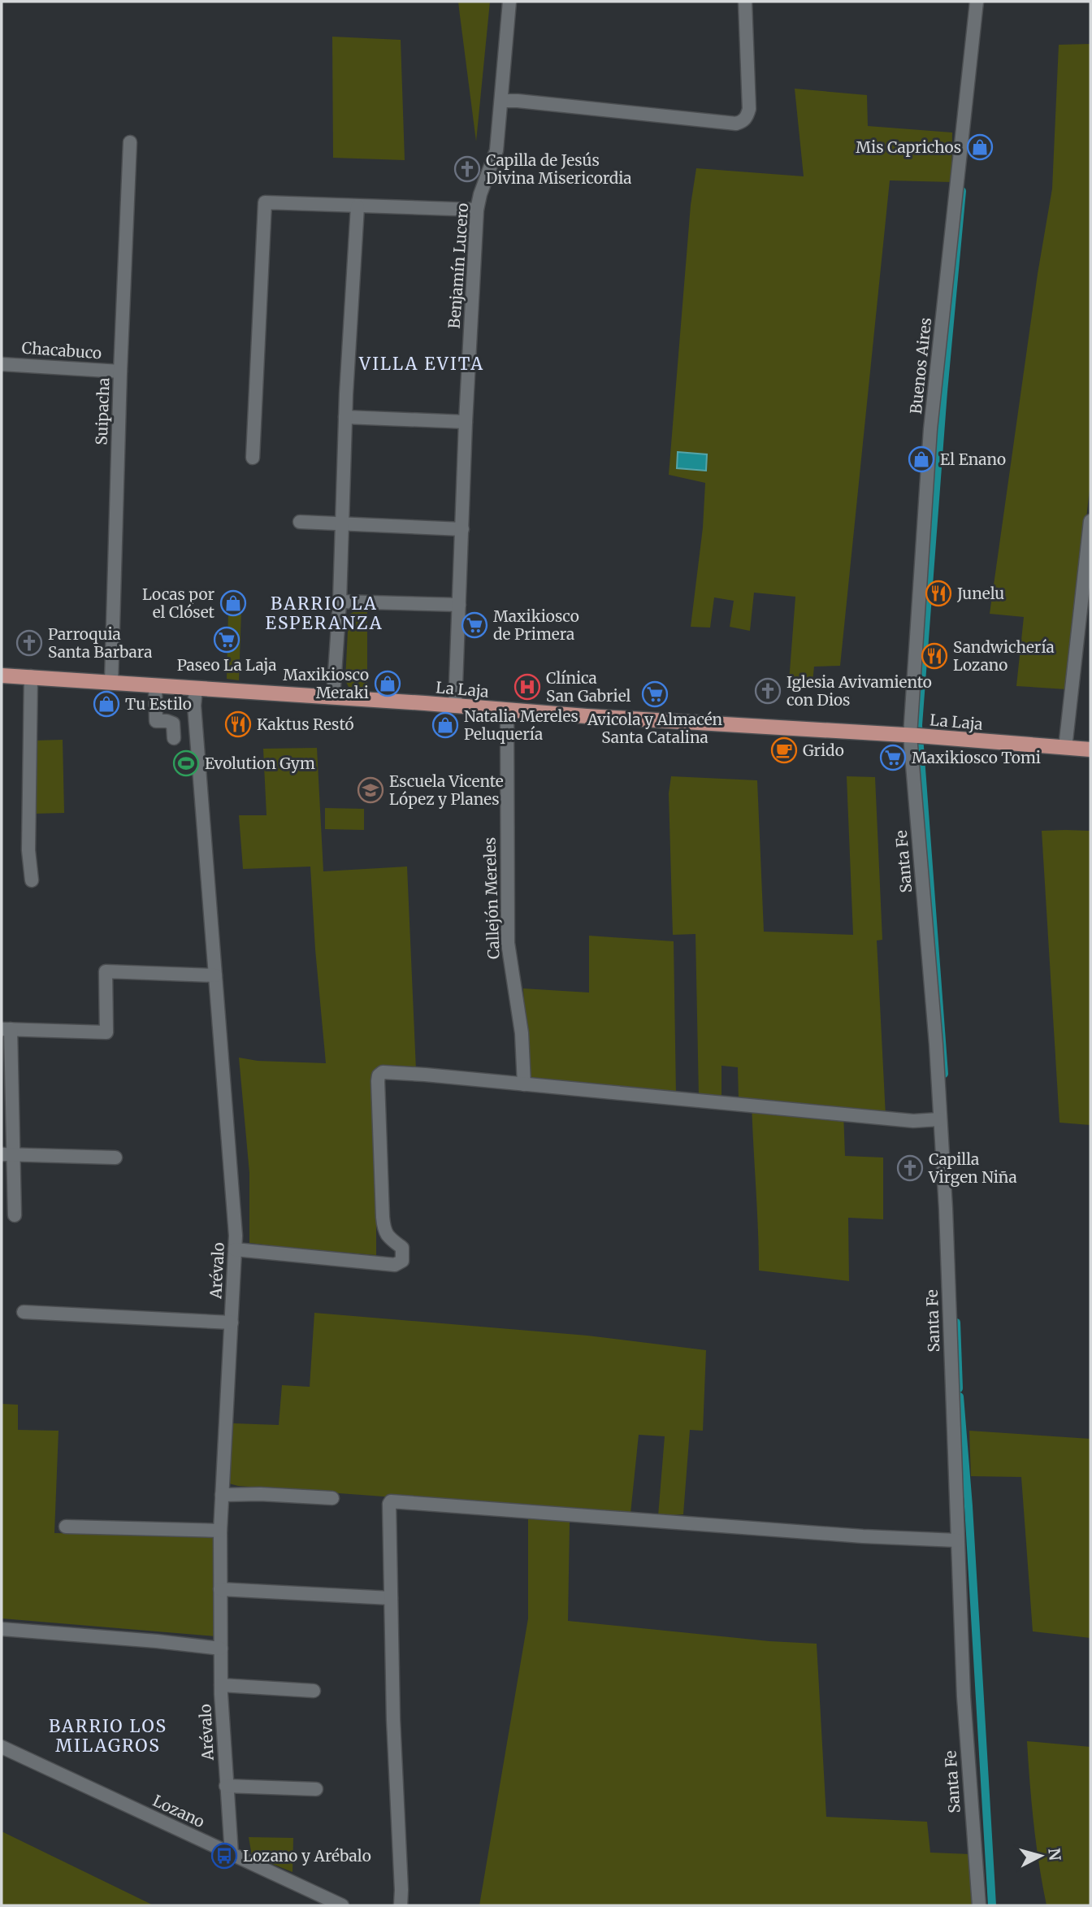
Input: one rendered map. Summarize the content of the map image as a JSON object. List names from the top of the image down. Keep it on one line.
{"streets":{"main road":["La Laja"],"street":["Benjamín Lucero","Chacabuco","Buenos Aires","Suipacha","Santa Fe","Callejón Mereles","Arévalo","Lozano"]},"crossings":[["Benjamín Lucero","La Laja"],["Chacabuco","Suipacha"],["Buenos Aires","La Laja"],["Buenos Aires","Santa Fe"],["Suipacha","La Laja"],["La Laja","Santa Fe"],["La Laja","Callejón Mereles"],["La Laja","Arévalo"],["Arévalo","Lozano"]],"districts":["VILLA EVITA","BARRIO LA ESPERANZA","BARRIO LOS MILAGROS"],"places":{"shop":["Mis Caprichos","El Enano","Locas por el Clóset","Maxikiosco Meraki","Tu Estilo","Natalia Mereles Peluquería"],"church":["Capilla de Jesús Divina Misericordia","Parroquia Santa Barbara","Iglesia Avivamiento con Dios","Capilla Virgen Niña"],"restaurant":["Junelu","Sandwichería Lozano","Kaktus Restó"],"supermarket":["Maxikiosco de Primera","Paseo La Laja","Avicola y Almacén Santa Catalina","Maxikiosco Tomi"],"hospital":["Clínica San Gabriel"],"cafe":["Grido"],"sports":["Evolution Gym"],"school or university":["Escuela Vicente López y Planes"],"bus stop":["Lozano y Arébalo"]},"north":"right"}
